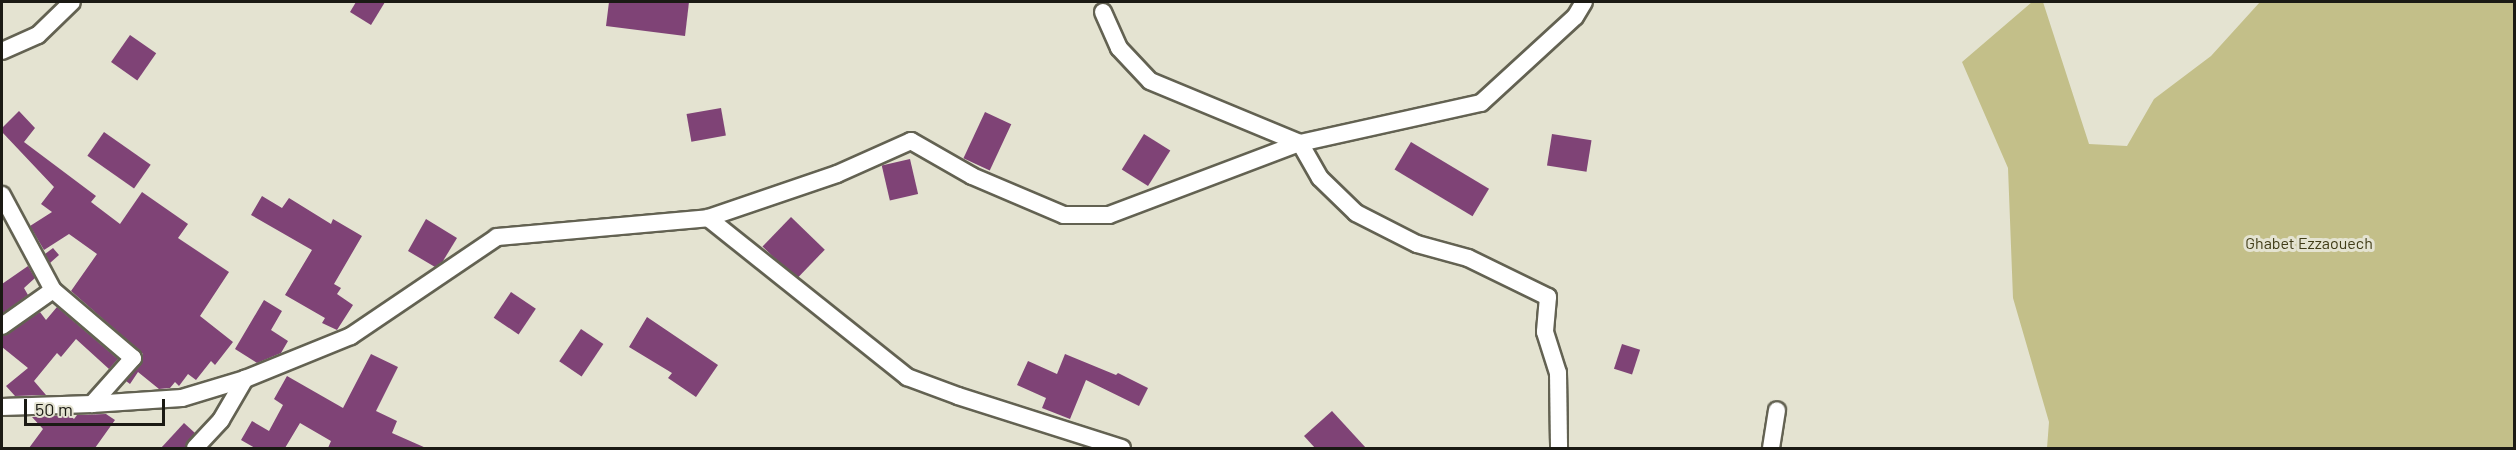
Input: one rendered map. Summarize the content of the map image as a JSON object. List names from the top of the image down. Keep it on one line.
{"parks":["Ghabet Ezzaouech"],"scale_bar":"50 m"}
